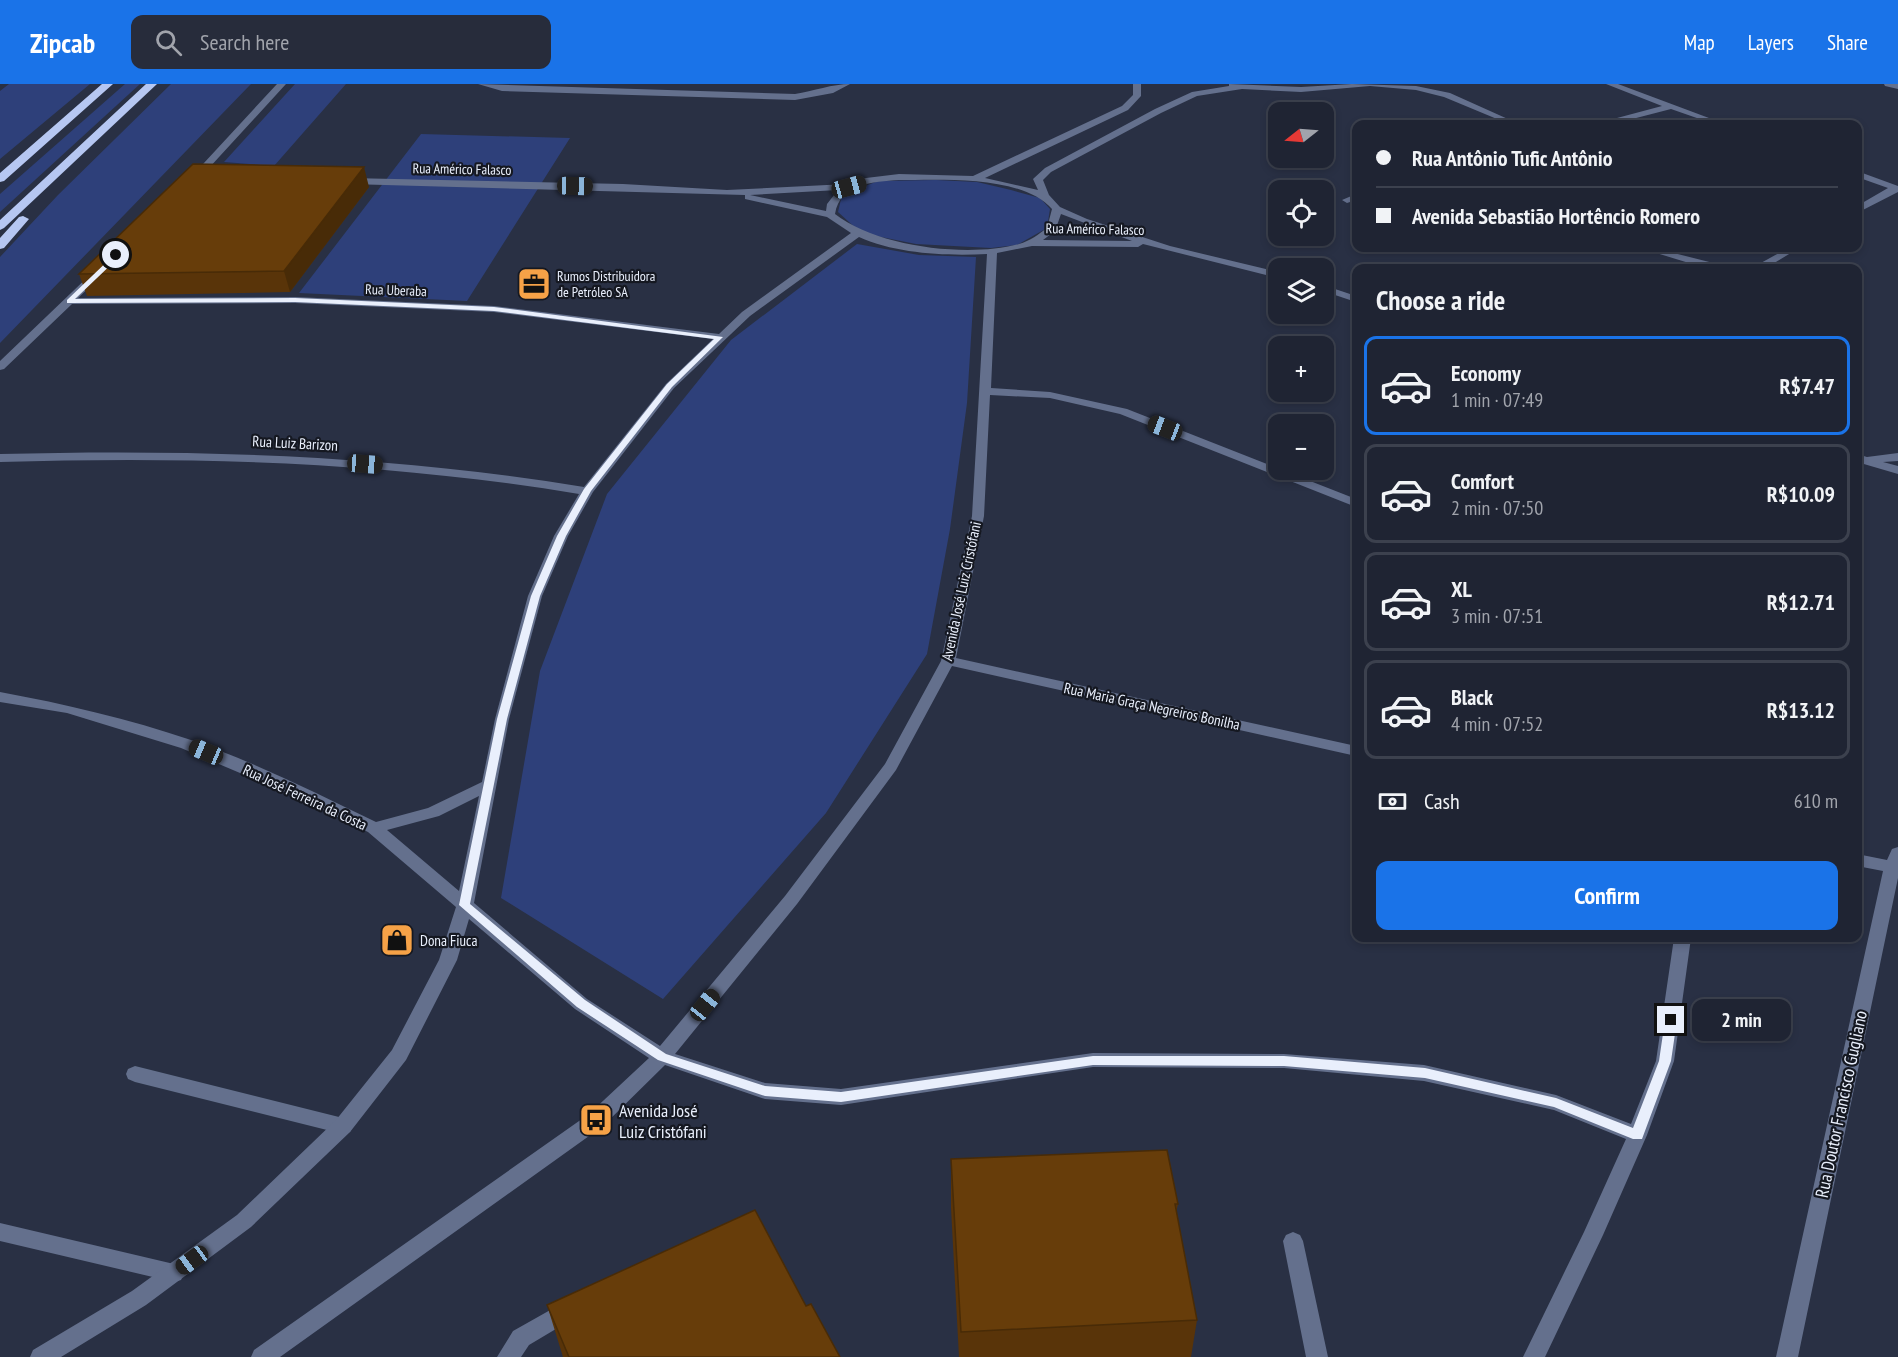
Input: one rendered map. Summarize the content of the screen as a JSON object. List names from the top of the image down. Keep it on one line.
{"streets":{"street":["Rua Américo Falasco","Rua Uberaba","Rua Luiz Barizon","Avenida José Luiz Cristófani","Rua Maria Graça Negreiros Bonilha","Rua José Ferreira da Costa","Rua Doutor Francisco Gugliano"]},"crossings":[["Rua Américo Falasco","Avenida José Luiz Cristófani"],["Avenida José Luiz Cristófani","Rua Maria Graça Negreiros Bonilha"],["Avenida José Luiz Cristófani","Rua José Ferreira da Costa"]],"places":{"office":["Rumos Distribuidora de Petróleo SA"],"shop":["Dona Fiuca"],"bus stop":["Avenida José Luiz Cristófani"]},"north":"left","page":{"header":"Zipcab","search":"Search here","nav":["Map","Layers","Share"],"map_buttons":["+","−"],"banner":["Rua Antônio Tufic Antônio","Avenida Sebastião Hortêncio Romero"],"heading":"Choose a ride","list":[{"name":"Economy","note":"1 min · 07:49","value":"R$7.47"},{"name":"Comfort","note":"2 min · 07:50","value":"R$10.09"},{"name":"XL","note":"3 min · 07:51","value":"R$12.71"},{"name":"Black","note":"4 min · 07:52","value":"R$13.12"}],"pay":["Cash","610 m"],"buttons":"Confirm","bubble":"2 min"}}
